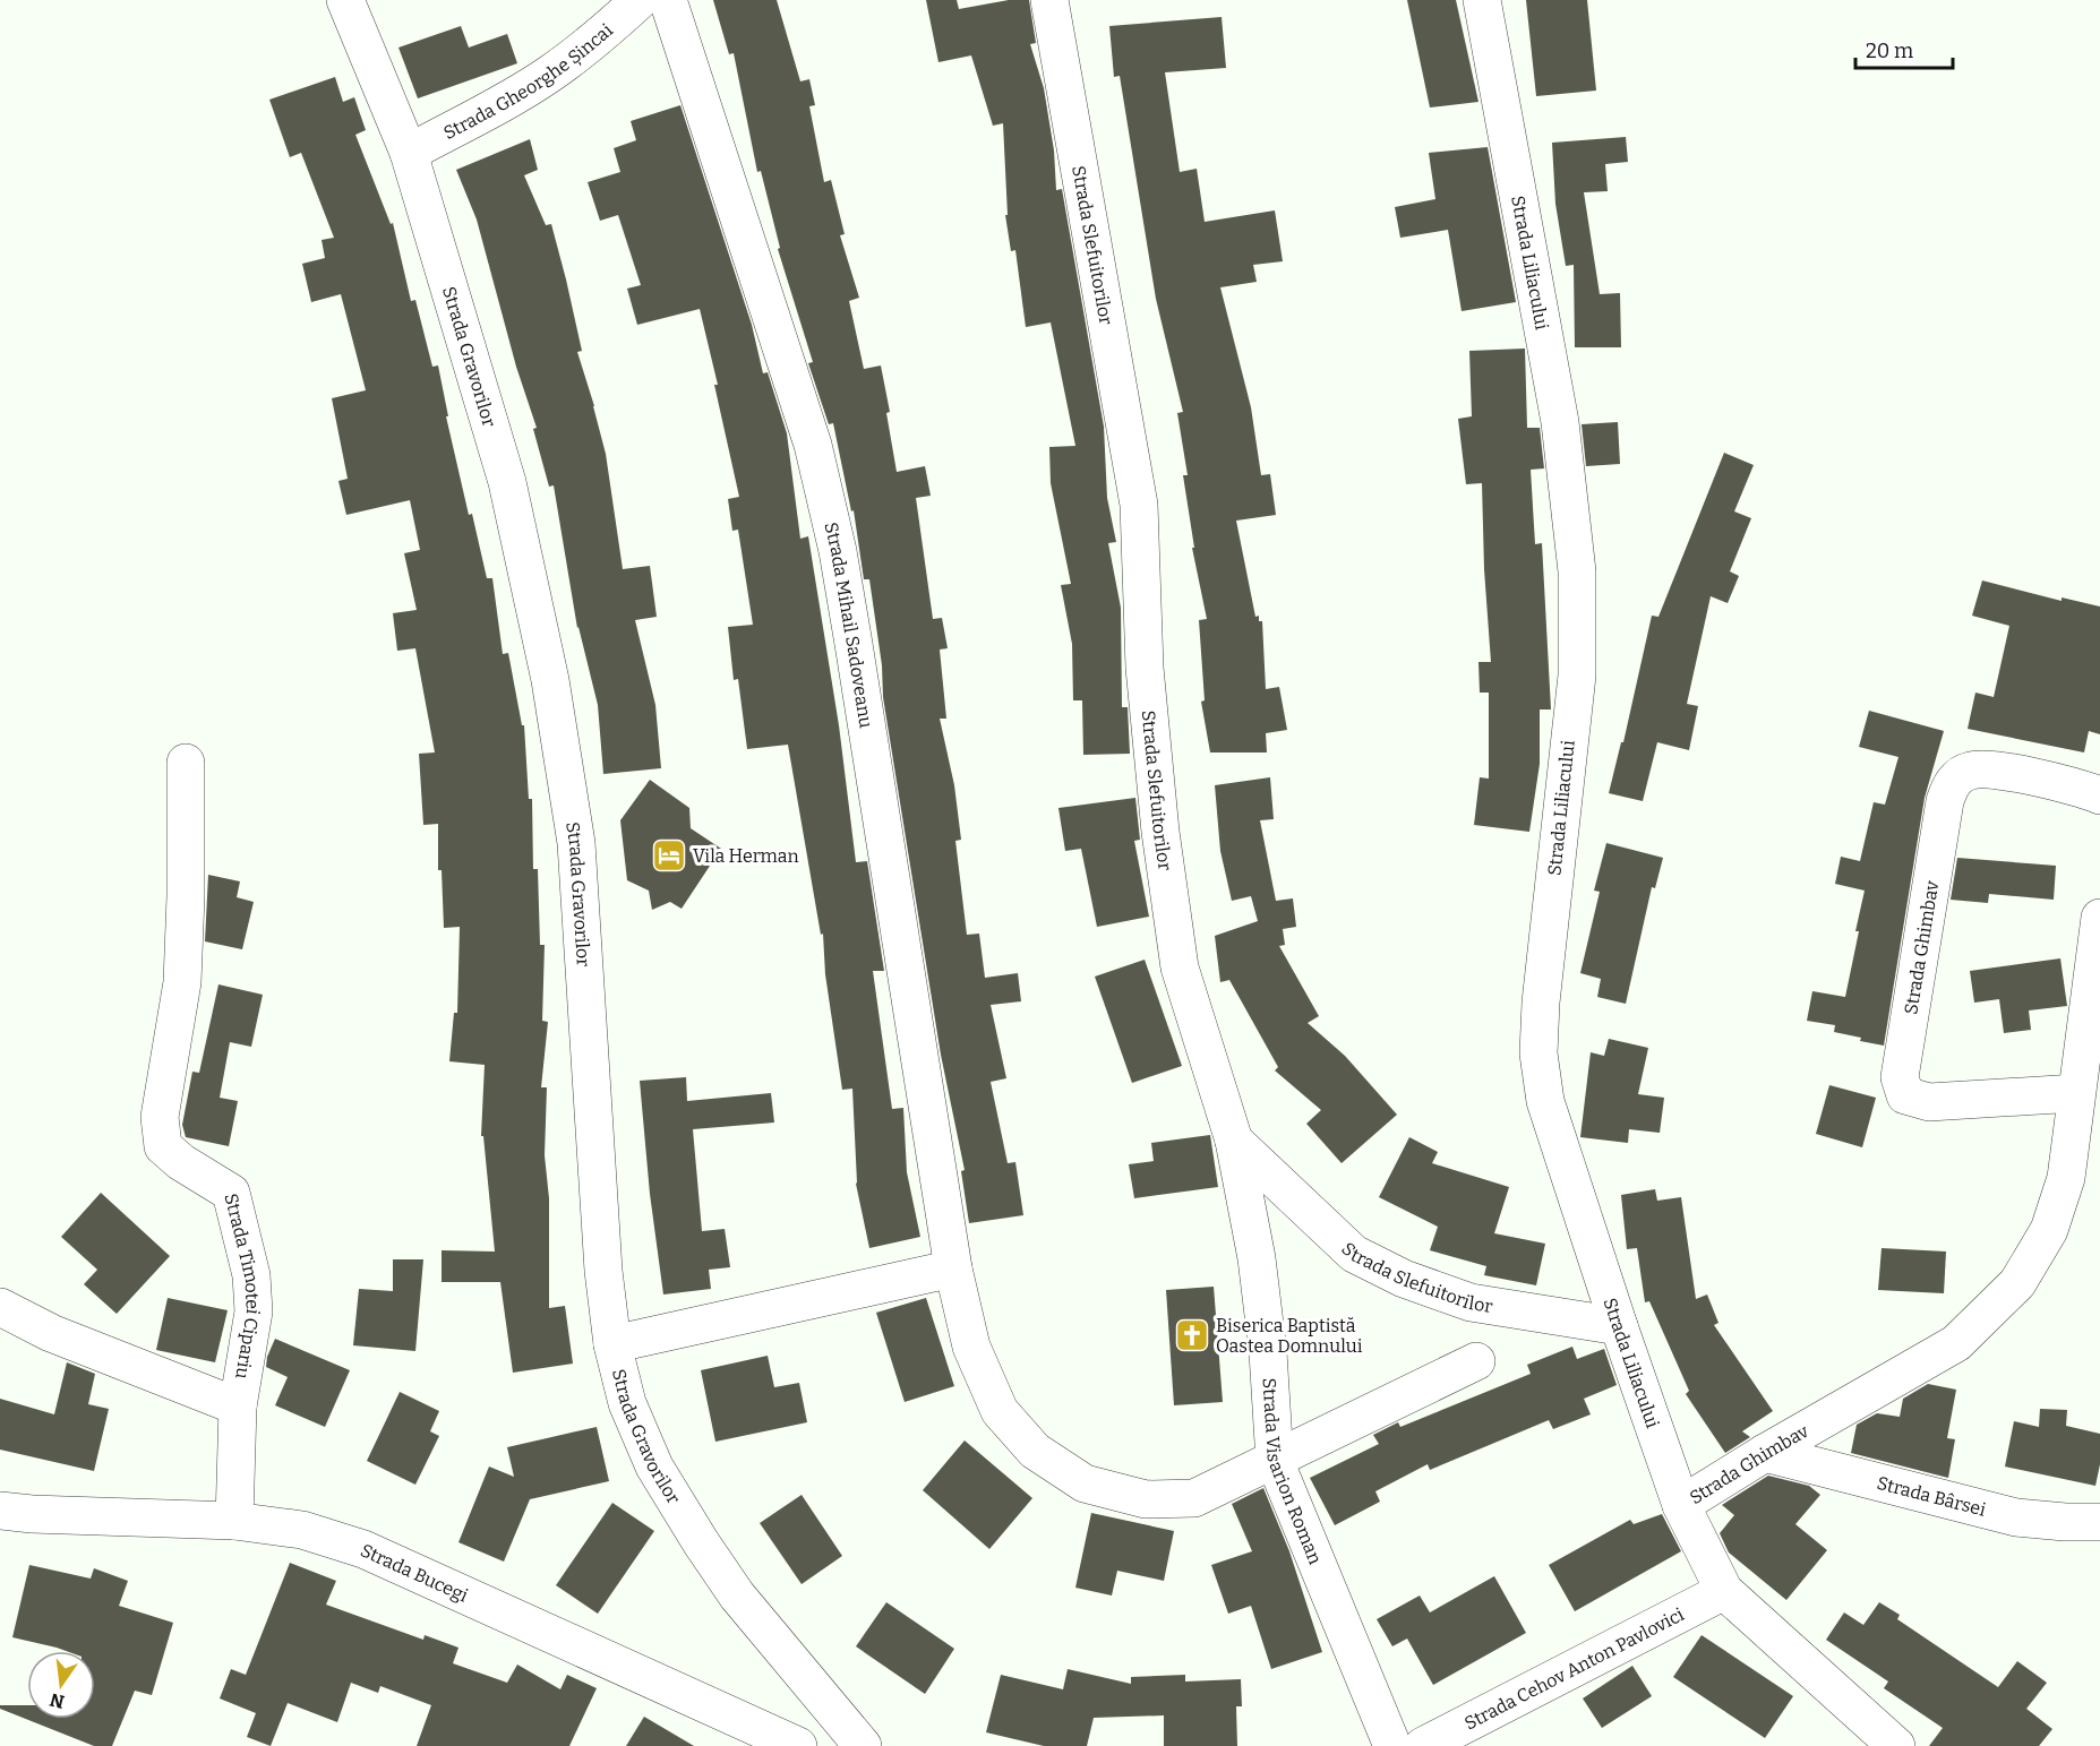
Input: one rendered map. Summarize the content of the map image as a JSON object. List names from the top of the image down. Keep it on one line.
{"streets":{"street":["Strada Gheorghe Șincai","Strada Slefuitorilor","Strada Liliacului","Strada Gravorilor","Strada Mihail Sadoveanu","Strada Ghimbav","Strada Timotei Cipariu","Strada Visarion Roman","Strada Bârsei","Strada Bucegi","Strada Cehov Anton Pavlovici"]},"crossings":[["Strada Gheorghe Șincai","Strada Gravorilor"],["Strada Slefuitorilor","Strada Liliacului"],["Strada Slefuitorilor","Strada Visarion Roman"],["Strada Liliacului","Strada Ghimbav"],["Strada Liliacului","Strada Cehov Anton Pavlovici"],["Strada Mihail Sadoveanu","Strada Visarion Roman"],["Strada Ghimbav","Strada Bârsei"],["Strada Timotei Cipariu","Strada Bucegi"]],"places":{"hotel":["Vila Herman"],"church":["Biserica Baptistă Oastea Domnului"]},"scale_bar":"20 m","north":"bottom"}
